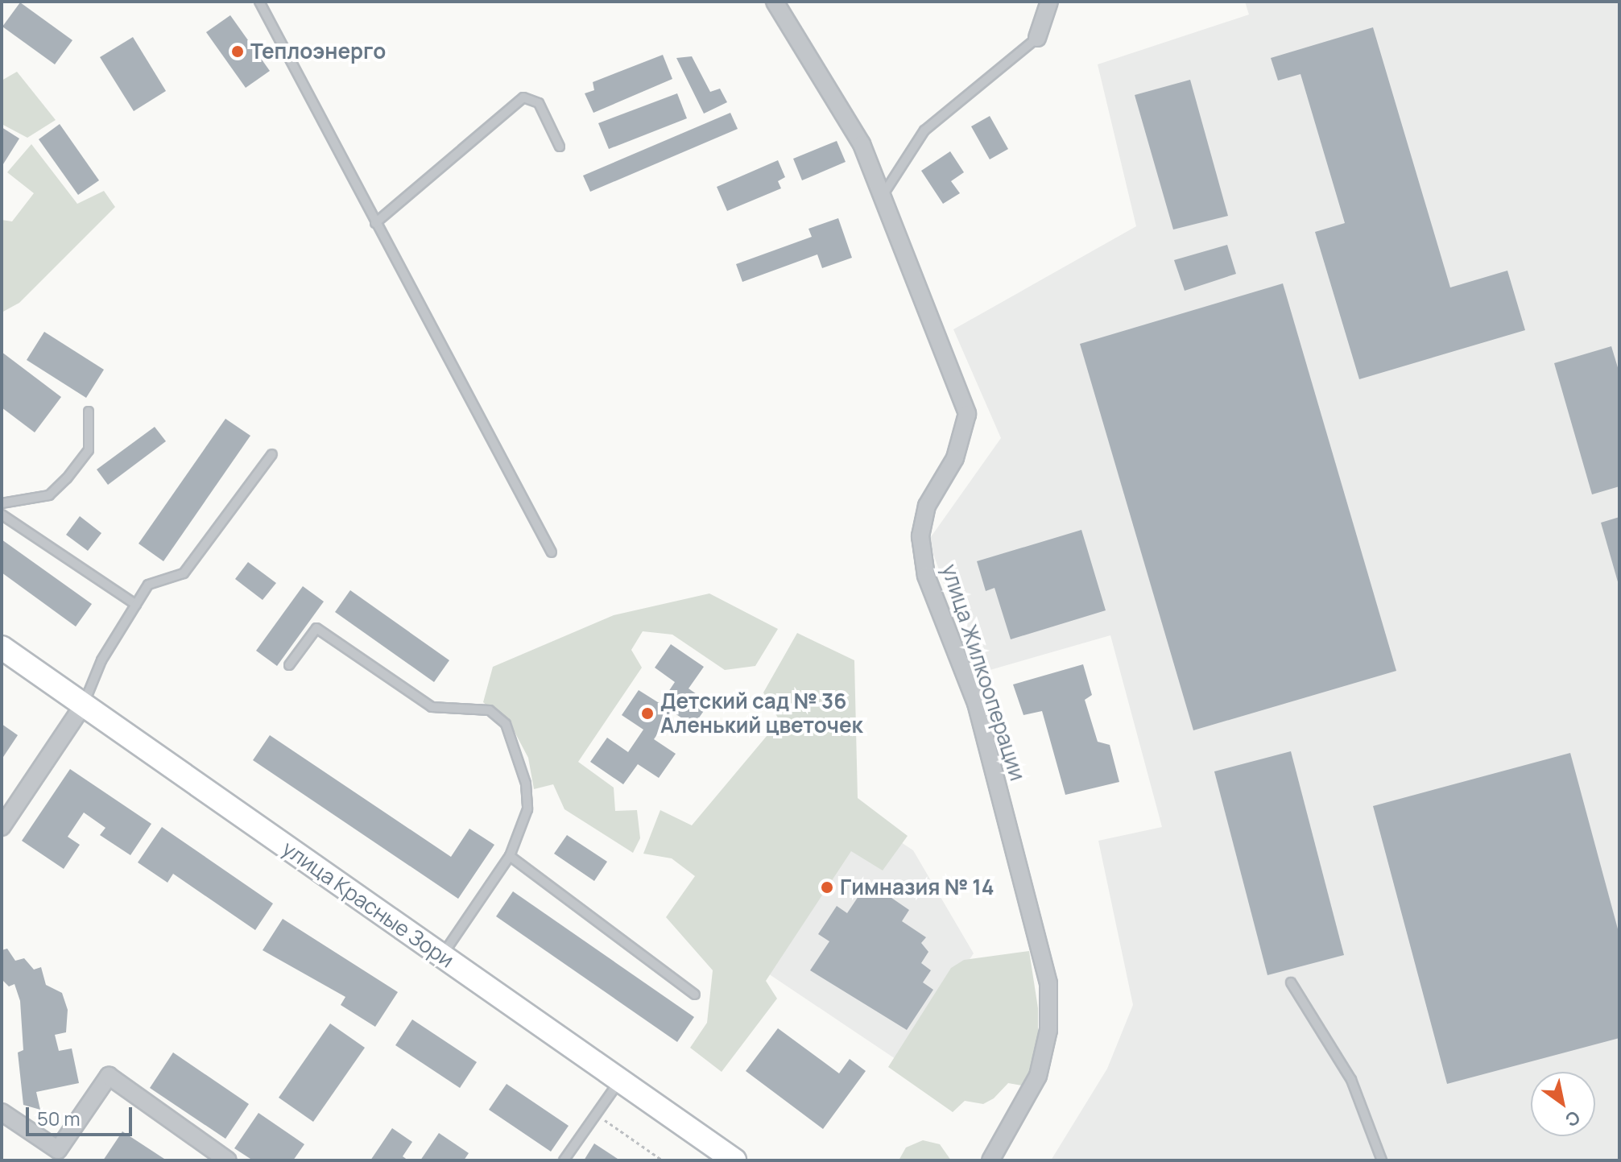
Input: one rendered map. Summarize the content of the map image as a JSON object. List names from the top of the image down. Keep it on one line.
{"streets":{"main road":["улица Красные Зори"],"street":["улица Жилкооперации"]},"places":["Теплоэнерго","Детский сад № 36 Аленький цветочек","Гимназия № 14"],"scale_bar":"50 m","north":"bottom right"}
